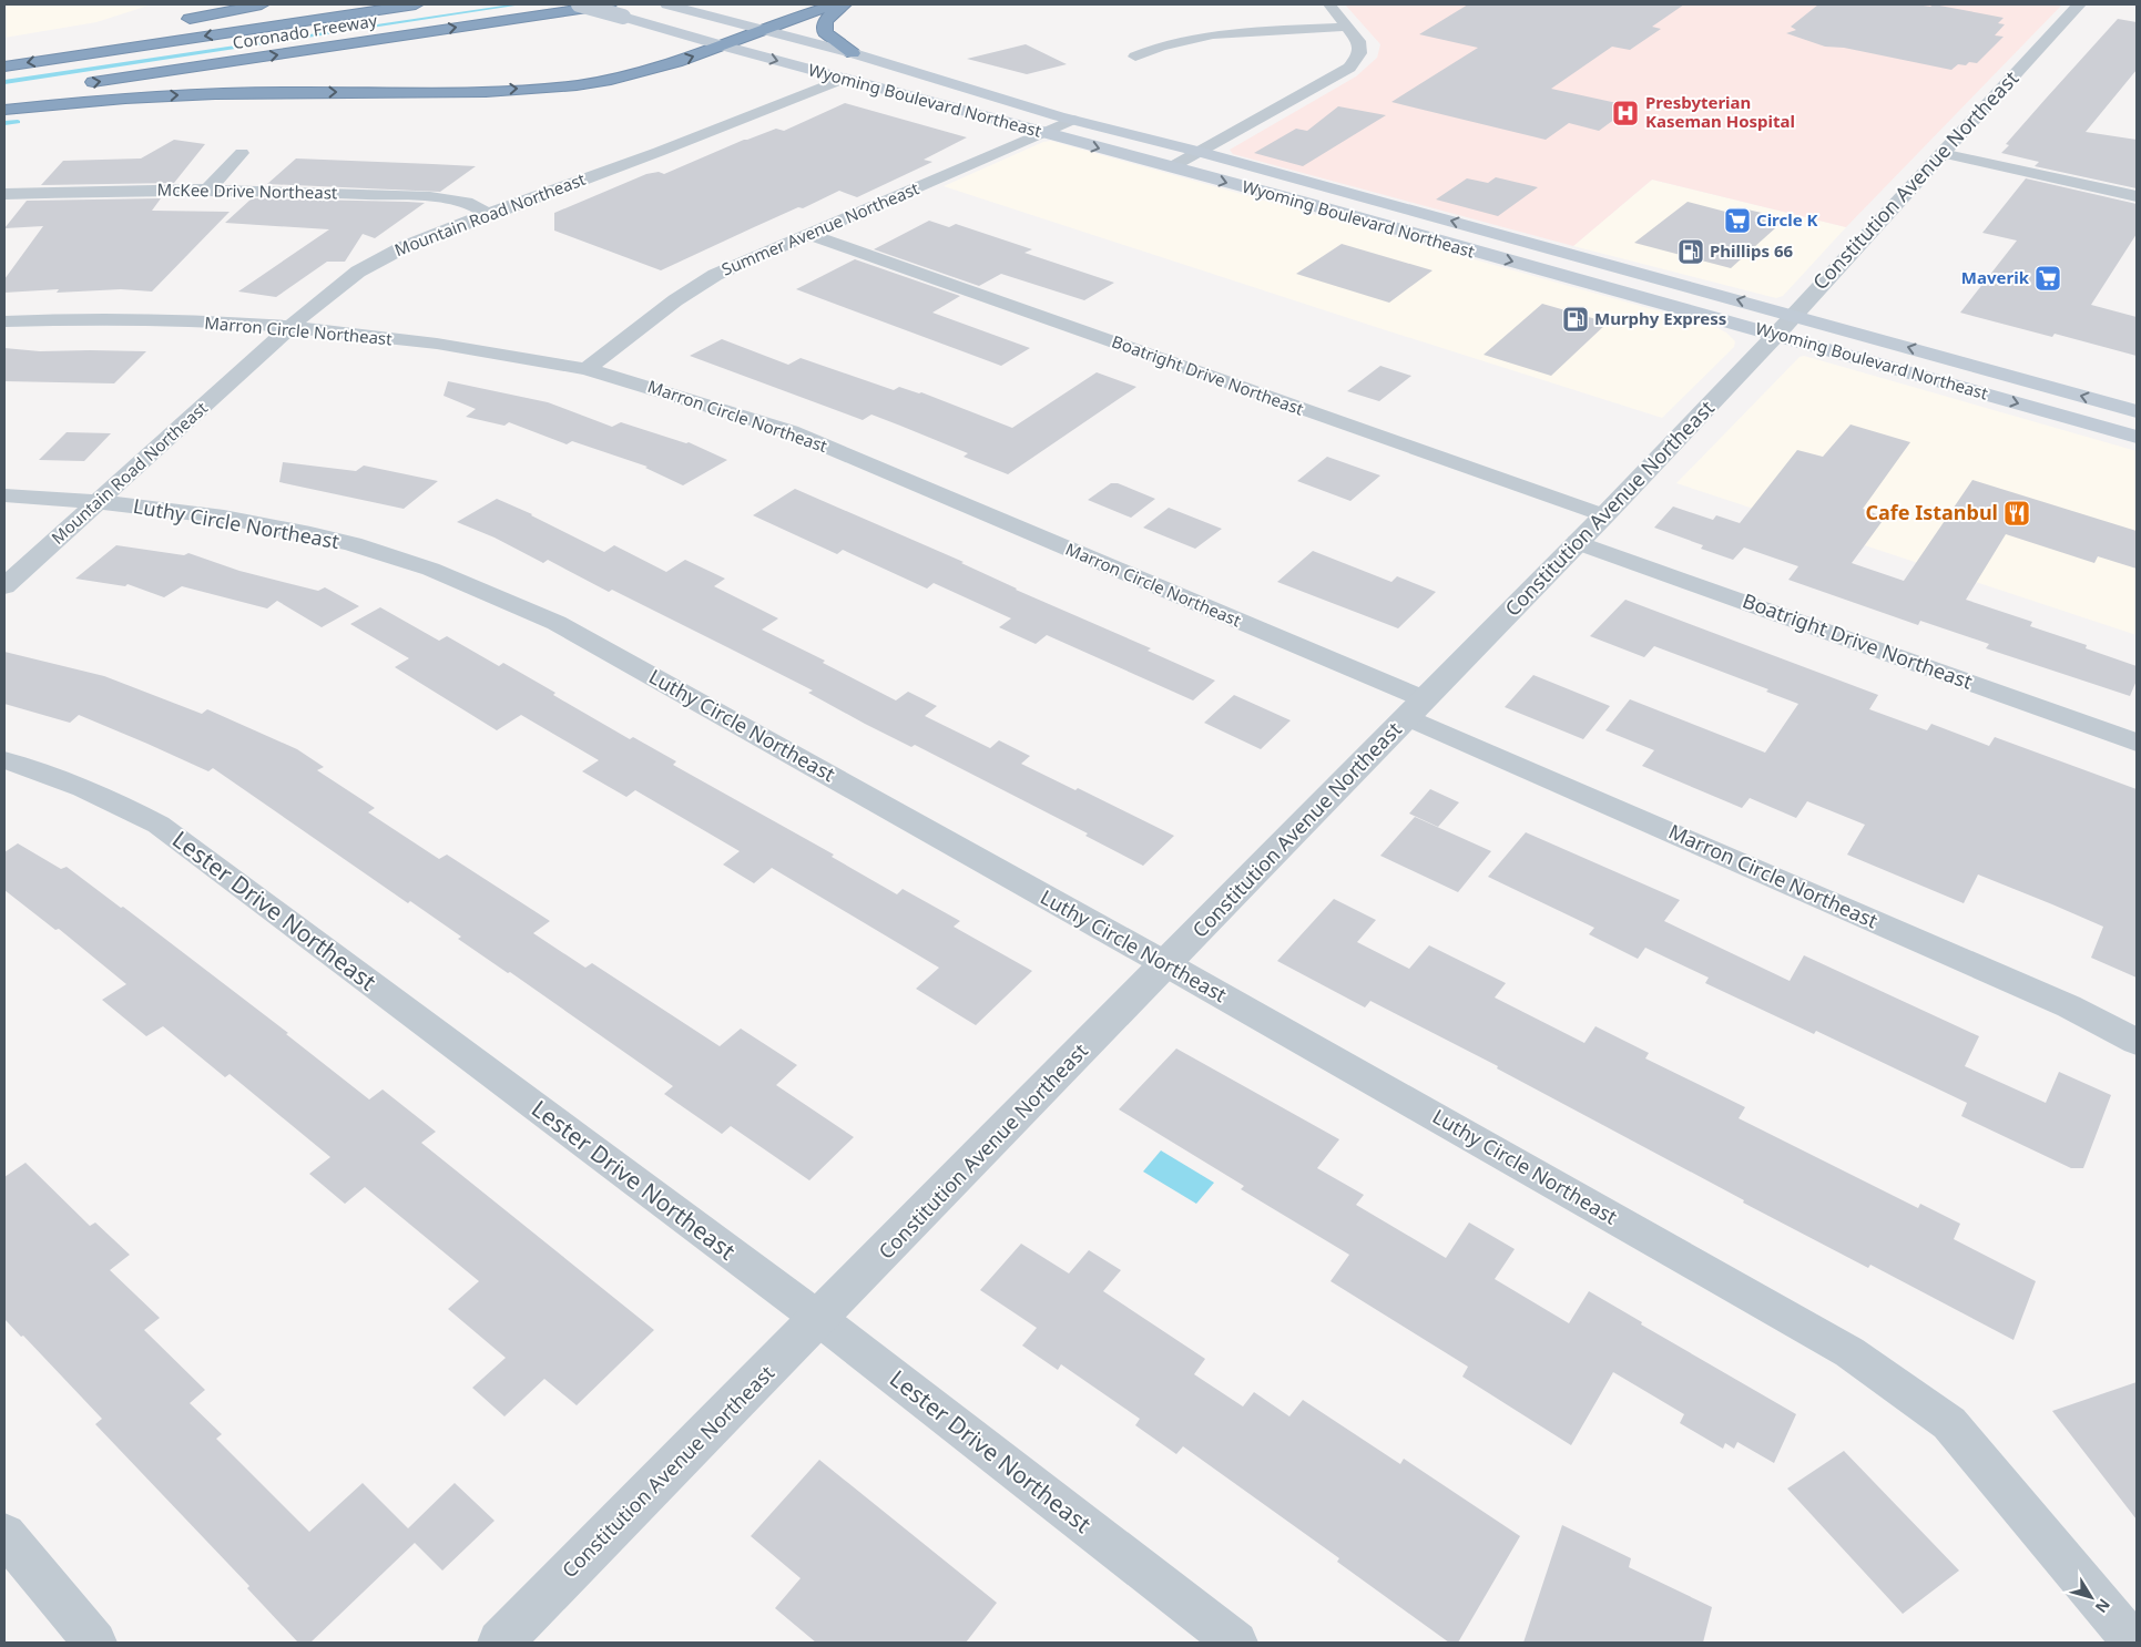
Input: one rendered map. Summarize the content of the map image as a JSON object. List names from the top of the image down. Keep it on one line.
{"streets":{"highway":["Coronado Freeway"],"main road":["Wyoming Boulevard Northeast"],"street":["Constitution Avenue Northeast","McKee Drive Northeast","Mountain Road Northeast","Summer Avenue Northeast","Marron Circle Northeast","Boatright Drive Northeast","Luthy Circle Northeast","Lester Drive Northeast"]},"crossings":[["Wyoming Boulevard Northeast","Constitution Avenue Northeast"],["Wyoming Boulevard Northeast","Mountain Road Northeast"],["Wyoming Boulevard Northeast","Summer Avenue Northeast"],["Constitution Avenue Northeast","Marron Circle Northeast"],["Constitution Avenue Northeast","Boatright Drive Northeast"],["Constitution Avenue Northeast","Luthy Circle Northeast"],["Constitution Avenue Northeast","Lester Drive Northeast"],["McKee Drive Northeast","Mountain Road Northeast"],["Mountain Road Northeast","Marron Circle Northeast"],["Mountain Road Northeast","Luthy Circle Northeast"],["Summer Avenue Northeast","Marron Circle Northeast"],["Summer Avenue Northeast","Boatright Drive Northeast"]],"places":{"hospital":["Presbyterian Kaseman Hospital"],"supermarket":["Circle K","Maverik"],"fuel station":["Phillips 66","Murphy Express"],"restaurant":["Cafe Istanbul"]},"north":"bottom right"}
